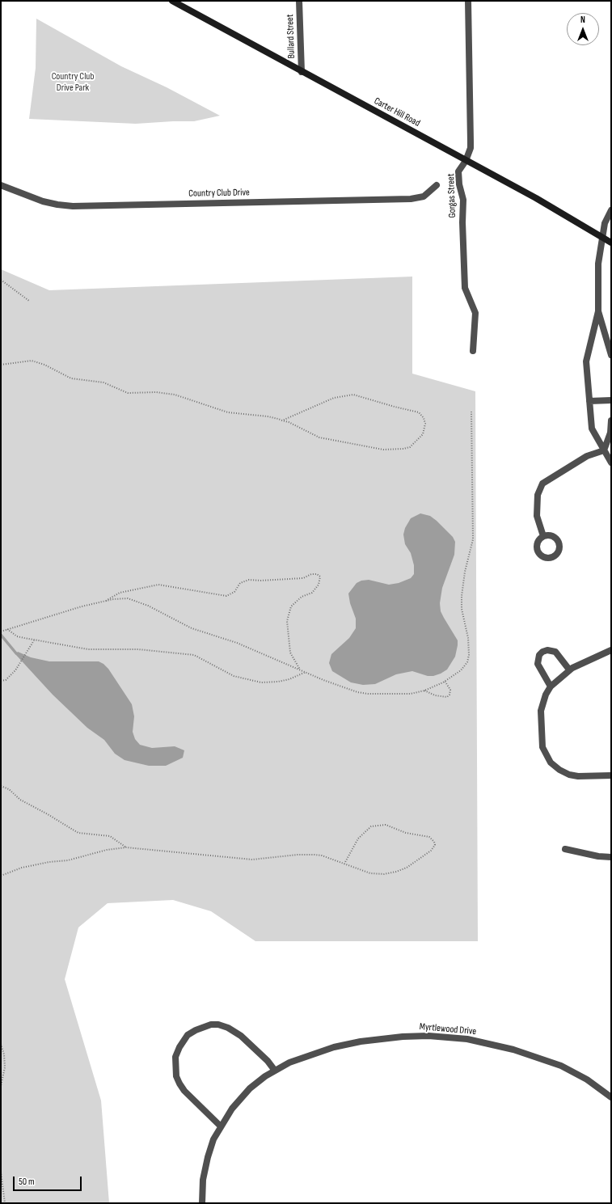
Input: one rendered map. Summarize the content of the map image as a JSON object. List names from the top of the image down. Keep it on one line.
{"streets":{"main road":["Carter Hill Road"],"street":["Bullard Street","Country Club Drive","Gorgas Street","Myrtlewood Drive"]},"crossings":[["Bullard Street","Carter Hill Road"],["Carter Hill Road","Gorgas Street"]],"parks":["Country Club Drive Park"],"scale_bar":"50 m","north":"top"}
